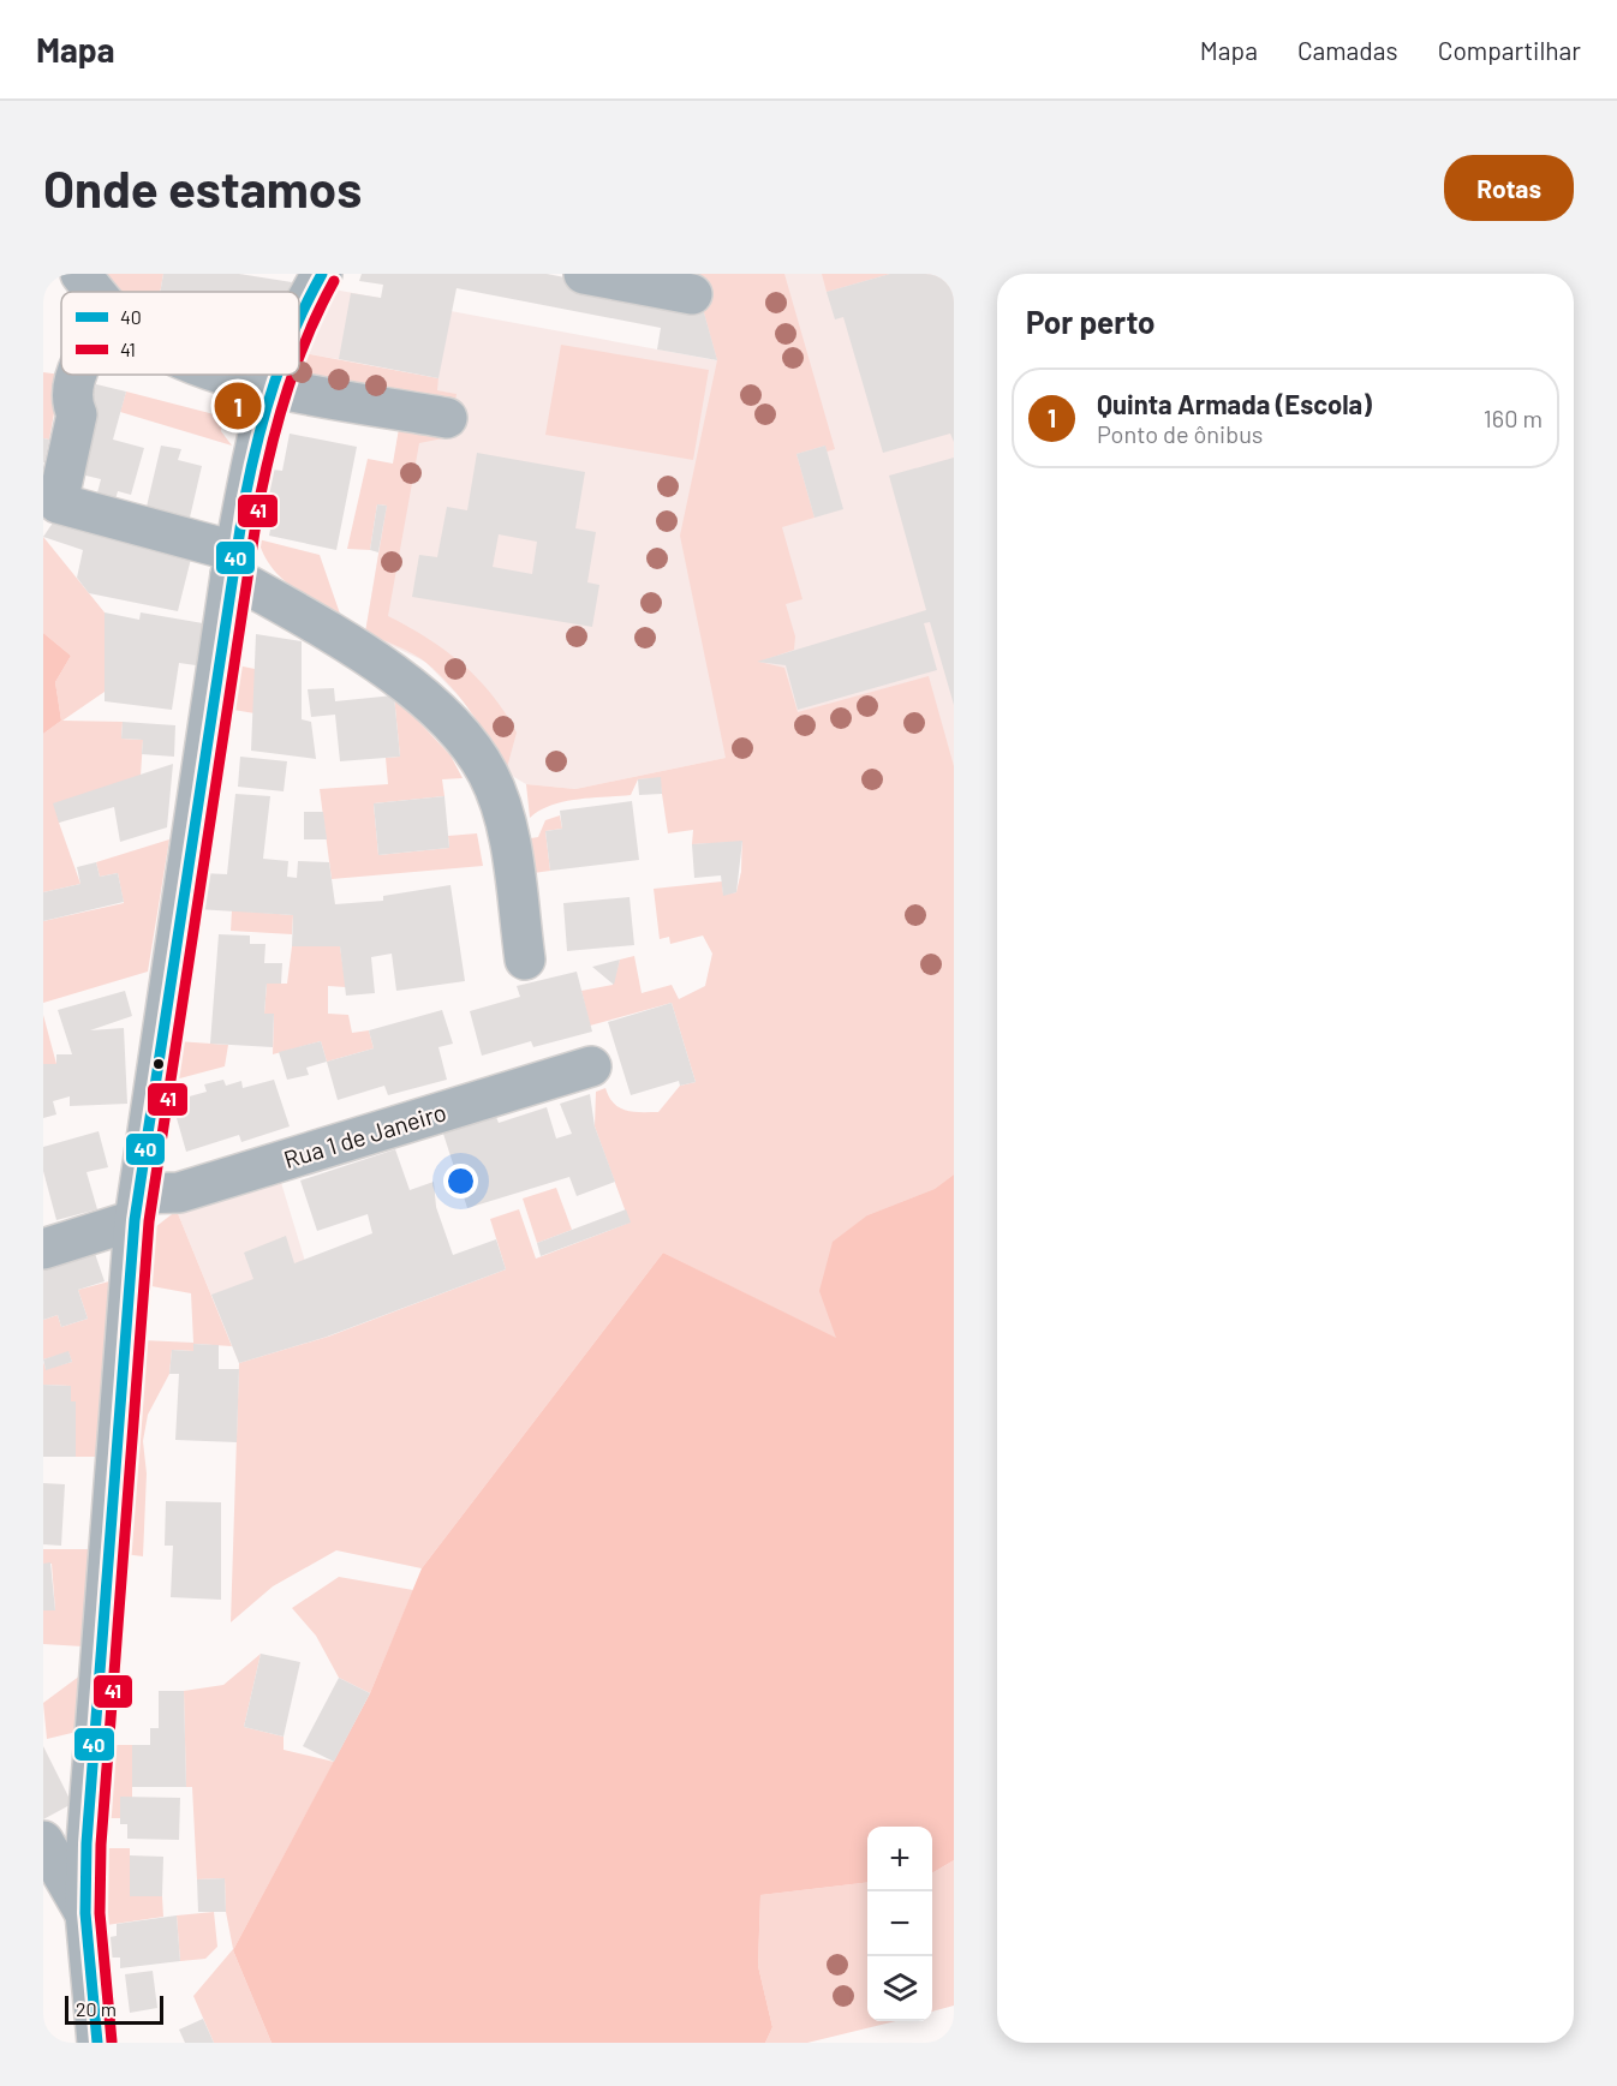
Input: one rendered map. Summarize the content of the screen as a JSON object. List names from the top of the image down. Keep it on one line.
{"streets":{"street":["Rua 1 de Janeiro"]},"lines":["transit line 40","transit line 41"],"legend":["40","41"],"scale_bar":"20 m","page":{"header":"Mapa","nav":["Mapa","Camadas","Compartilhar"],"buttons":"Rotas","title":"Onde estamos","heading":"Por perto","list":[{"mark":"1","name":"Quinta Armada (Escola)","note":"Ponto de ônibus","value":"160 m"}],"pins":"1","map_buttons":["+","−"],"scale":"20 m"}}
